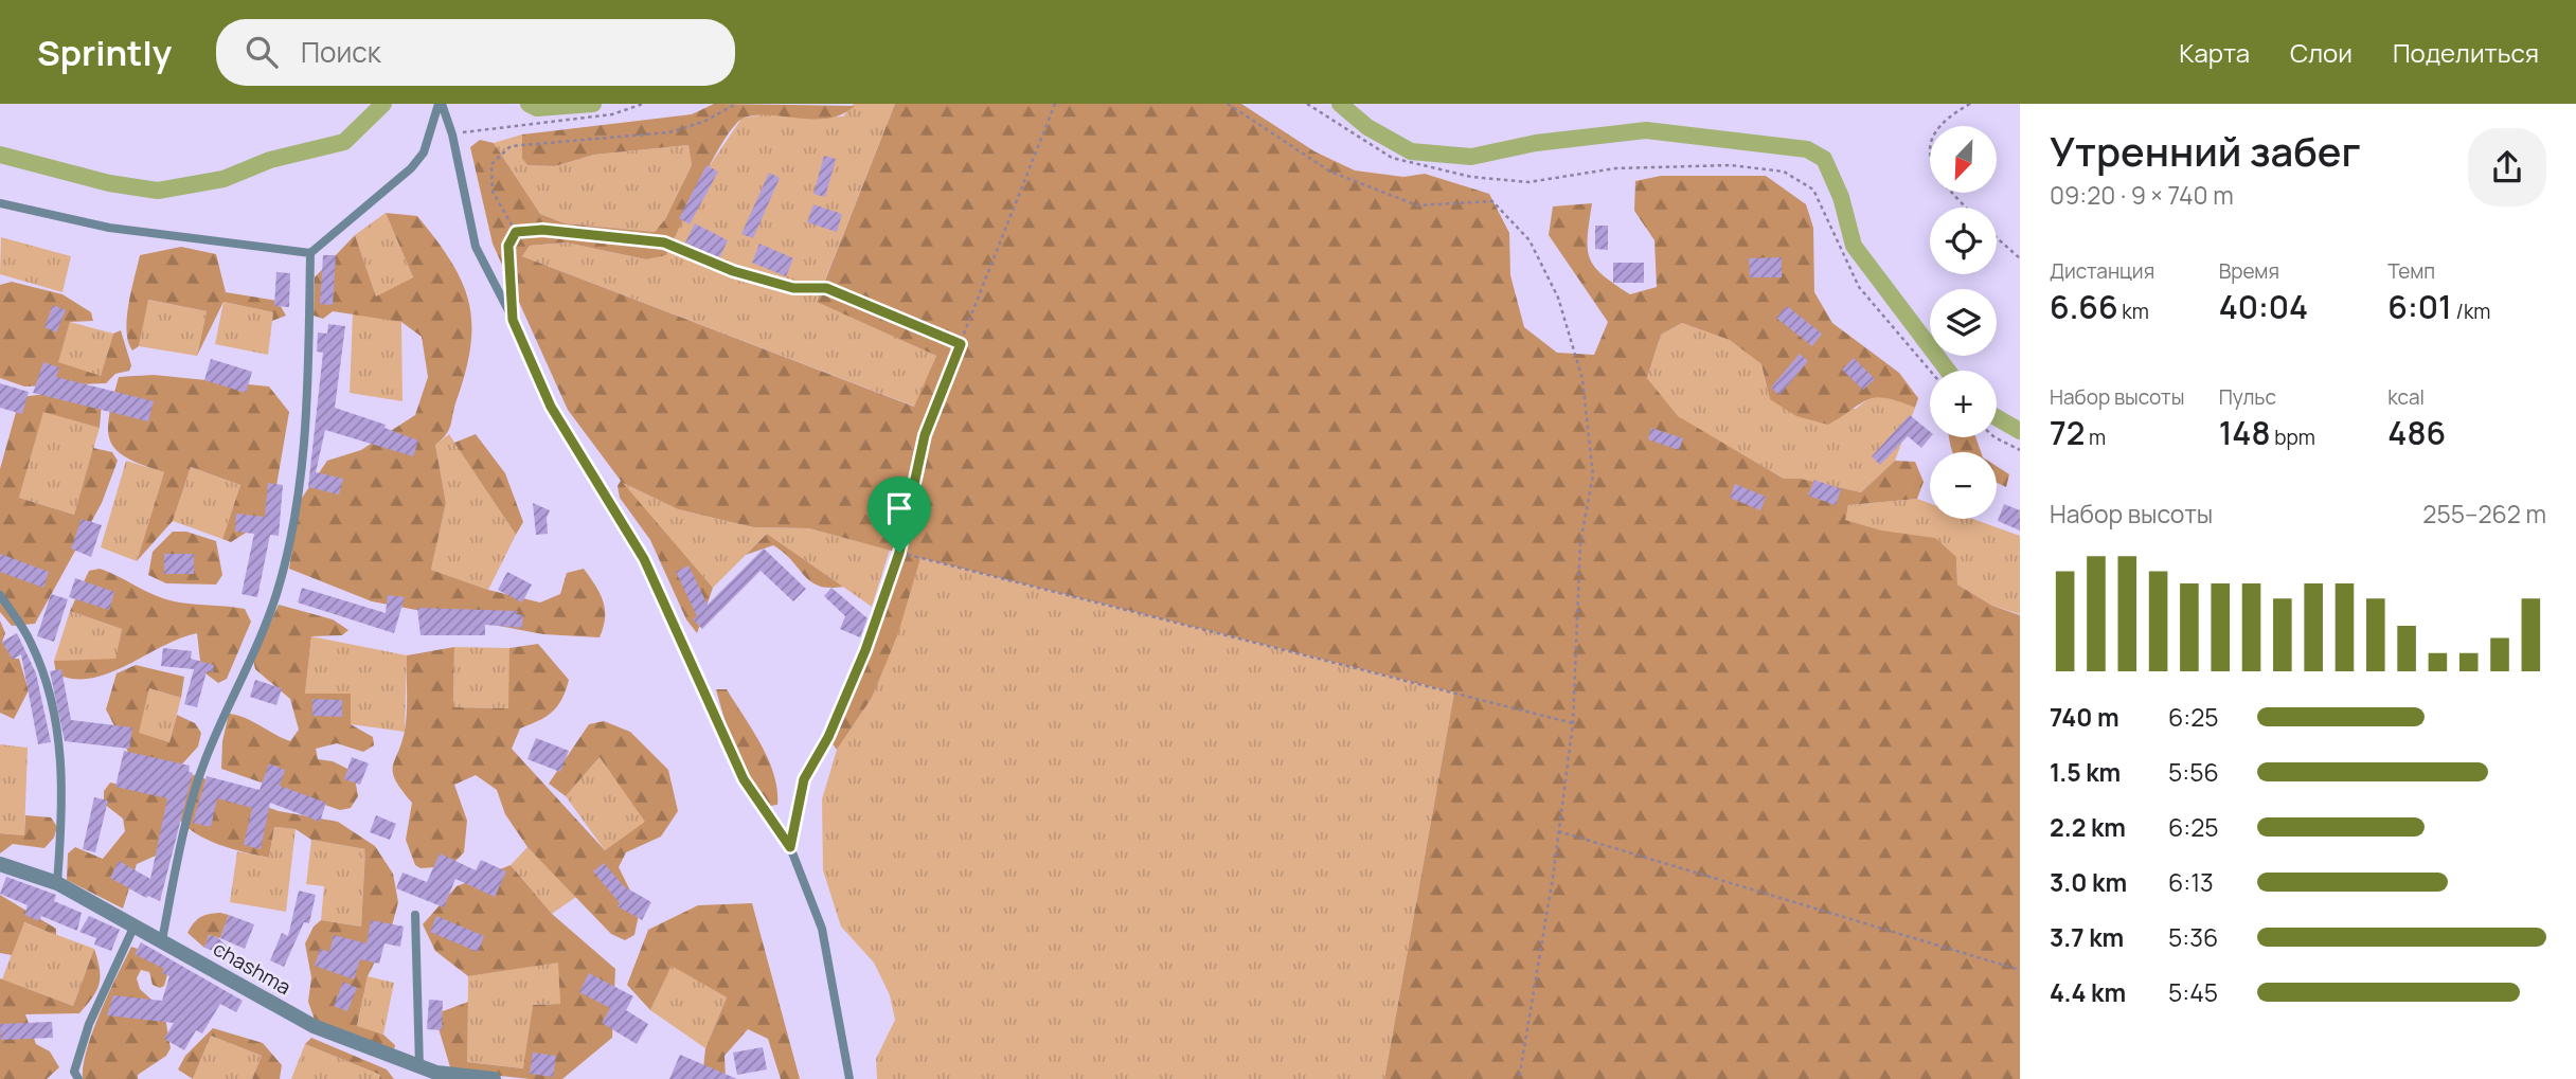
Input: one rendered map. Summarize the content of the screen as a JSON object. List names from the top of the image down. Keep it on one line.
{"streets":{"street":["сhashma"]},"north":"bottom left","page":{"header":"Sprintly","search":"Поиск","nav":["Карта","Слои","Поделиться"],"heading":["Утренний забег","09:20 · 9 × 740 m"],"map_buttons":["+","−"],"stats":[["Дистанция","6.66 km"],["Время","40:04"],["Темп","6:01 /km"],["Набор высоты","72 m"],["Пульс","148 bpm"],["kcal","486"]],"chart":["Набор высоты","255–262 m"],"list":[{"name":"740 m","note":"6:25"},{"name":"1.5 km","note":"5:56"},{"name":"2.2 km","note":"6:25"},{"name":"3.0 km","note":"6:13"},{"name":"3.7 km","note":"5:36"},{"name":"4.4 km","note":"5:45"}]}}
